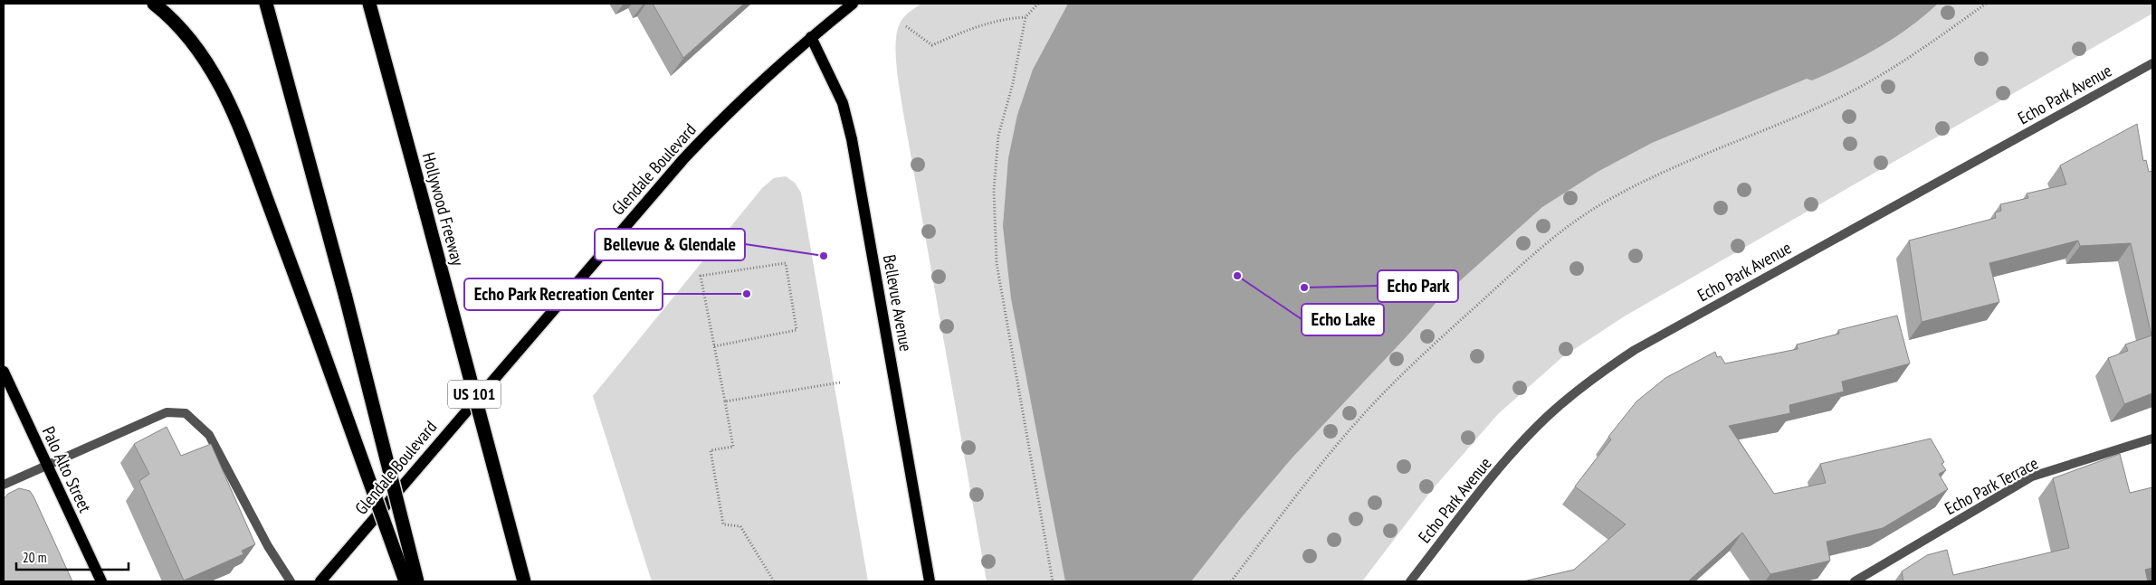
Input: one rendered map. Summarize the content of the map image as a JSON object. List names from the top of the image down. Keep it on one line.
{"streets":{"highway":["Hollywood Freeway","US 101"],"main road":["Glendale Boulevard","Bellevue Avenue","Palo Alto Street"],"street":["Echo Park Avenue","Echo Park Terrace"]},"crossings":[["Glendale Boulevard","Bellevue Avenue"]],"places":["Bellevue & Glendale","Echo Lake","Echo Park","Echo Park Recreation Center"],"scale_bar":"20 m"}
